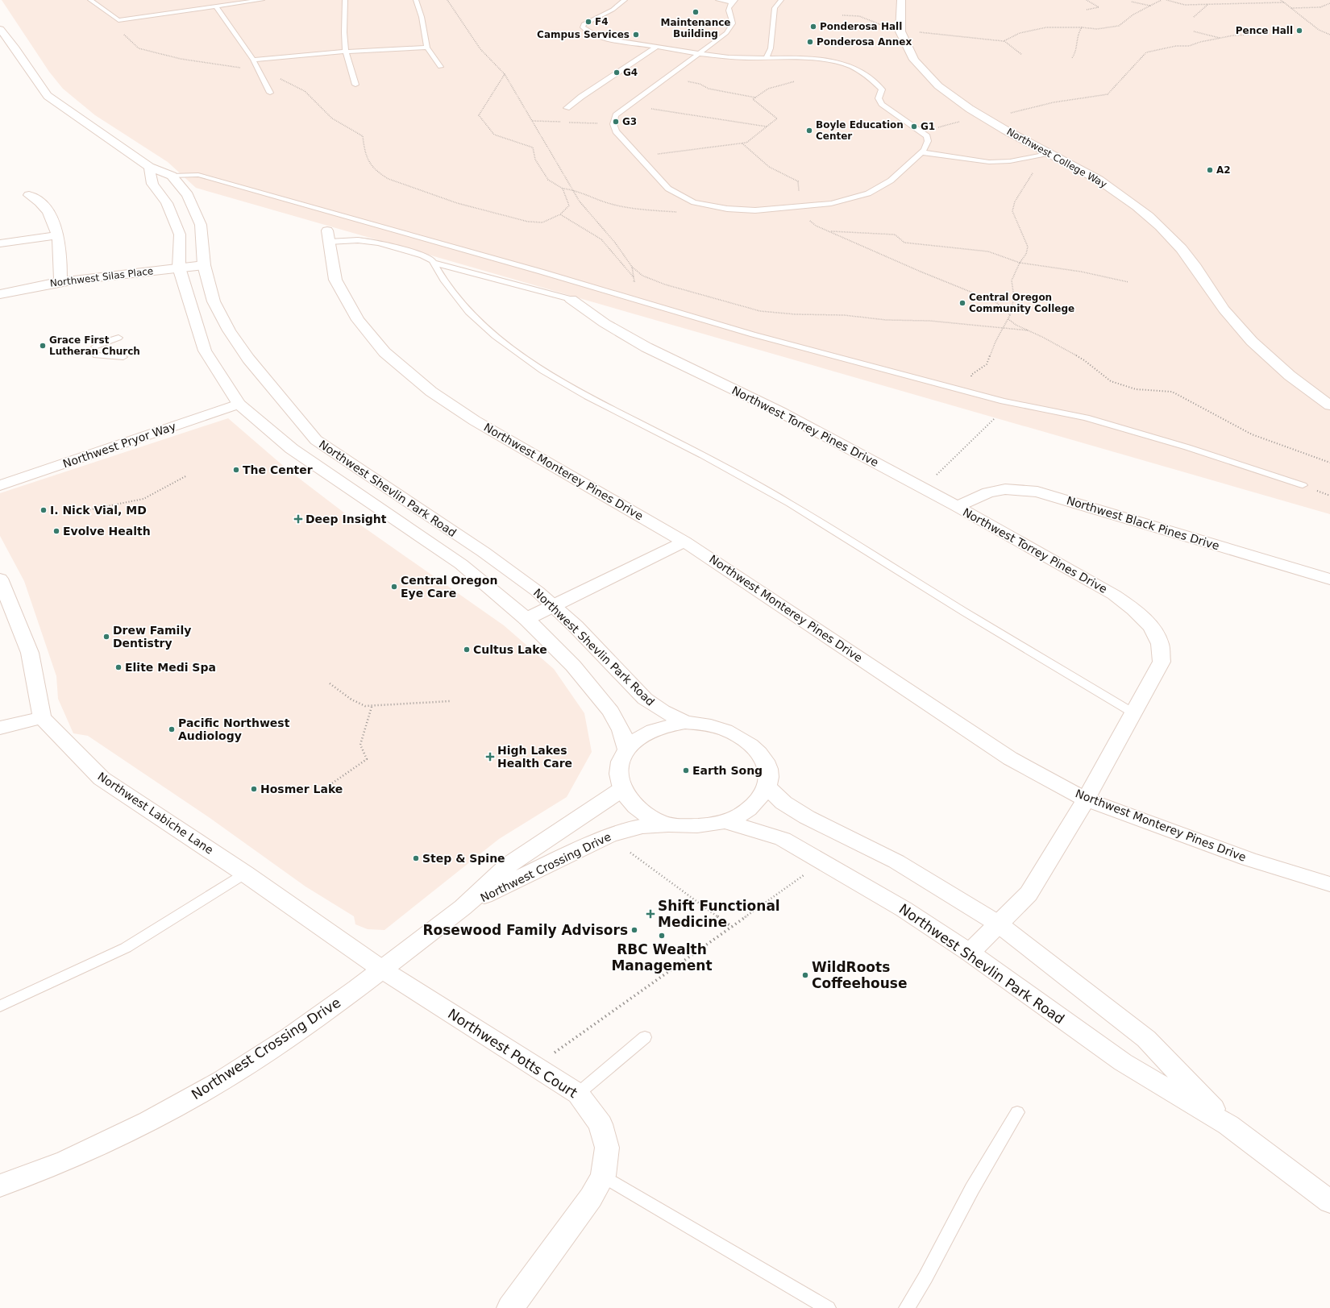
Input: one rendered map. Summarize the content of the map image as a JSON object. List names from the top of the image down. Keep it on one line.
{"streets":{"street":["Northwest College Way","Northwest Silas Place","Northwest Torrey Pines Drive","Northwest Pryor Way","Northwest Monterey Pines Drive","Northwest Shevlin Park Road","Northwest Black Pines Drive","Northwest Labiche Lane","Northwest Crossing Drive","Northwest Potts Court"]},"crossings":[["Northwest Silas Place","Northwest Shevlin Park Road"],["Northwest Torrey Pines Drive","Northwest Monterey Pines Drive"],["Northwest Torrey Pines Drive","Northwest Shevlin Park Road"],["Northwest Torrey Pines Drive","Northwest Black Pines Drive"],["Northwest Pryor Way","Northwest Shevlin Park Road"],["Northwest Shevlin Park Road","Northwest Crossing Drive"],["Northwest Labiche Lane","Northwest Crossing Drive"],["Northwest Labiche Lane","Northwest Potts Court"],["Northwest Crossing Drive","Northwest Potts Court"]],"places":{"other":["Maintenance Building","F4","Ponderosa Hall","Pence Hall","Campus Services","Ponderosa Annex","G4","G3","G1","Boyle Education Center","A2","Central Oregon Community College","Grace First Lutheran Church","The Center","I. Nick Vial, MD","Evolve Health","Central Oregon Eye Care","Drew Family Dentistry","Cultus Lake","Elite Medi Spa","Pacific Northwest Audiology","Earth Song","Hosmer Lake","Step & Spine","Rosewood Family Advisors","RBC Wealth Management","WildRoots Coffeehouse"],"health":["Deep Insight","High Lakes Health Care","Shift Functional Medicine"]}}
